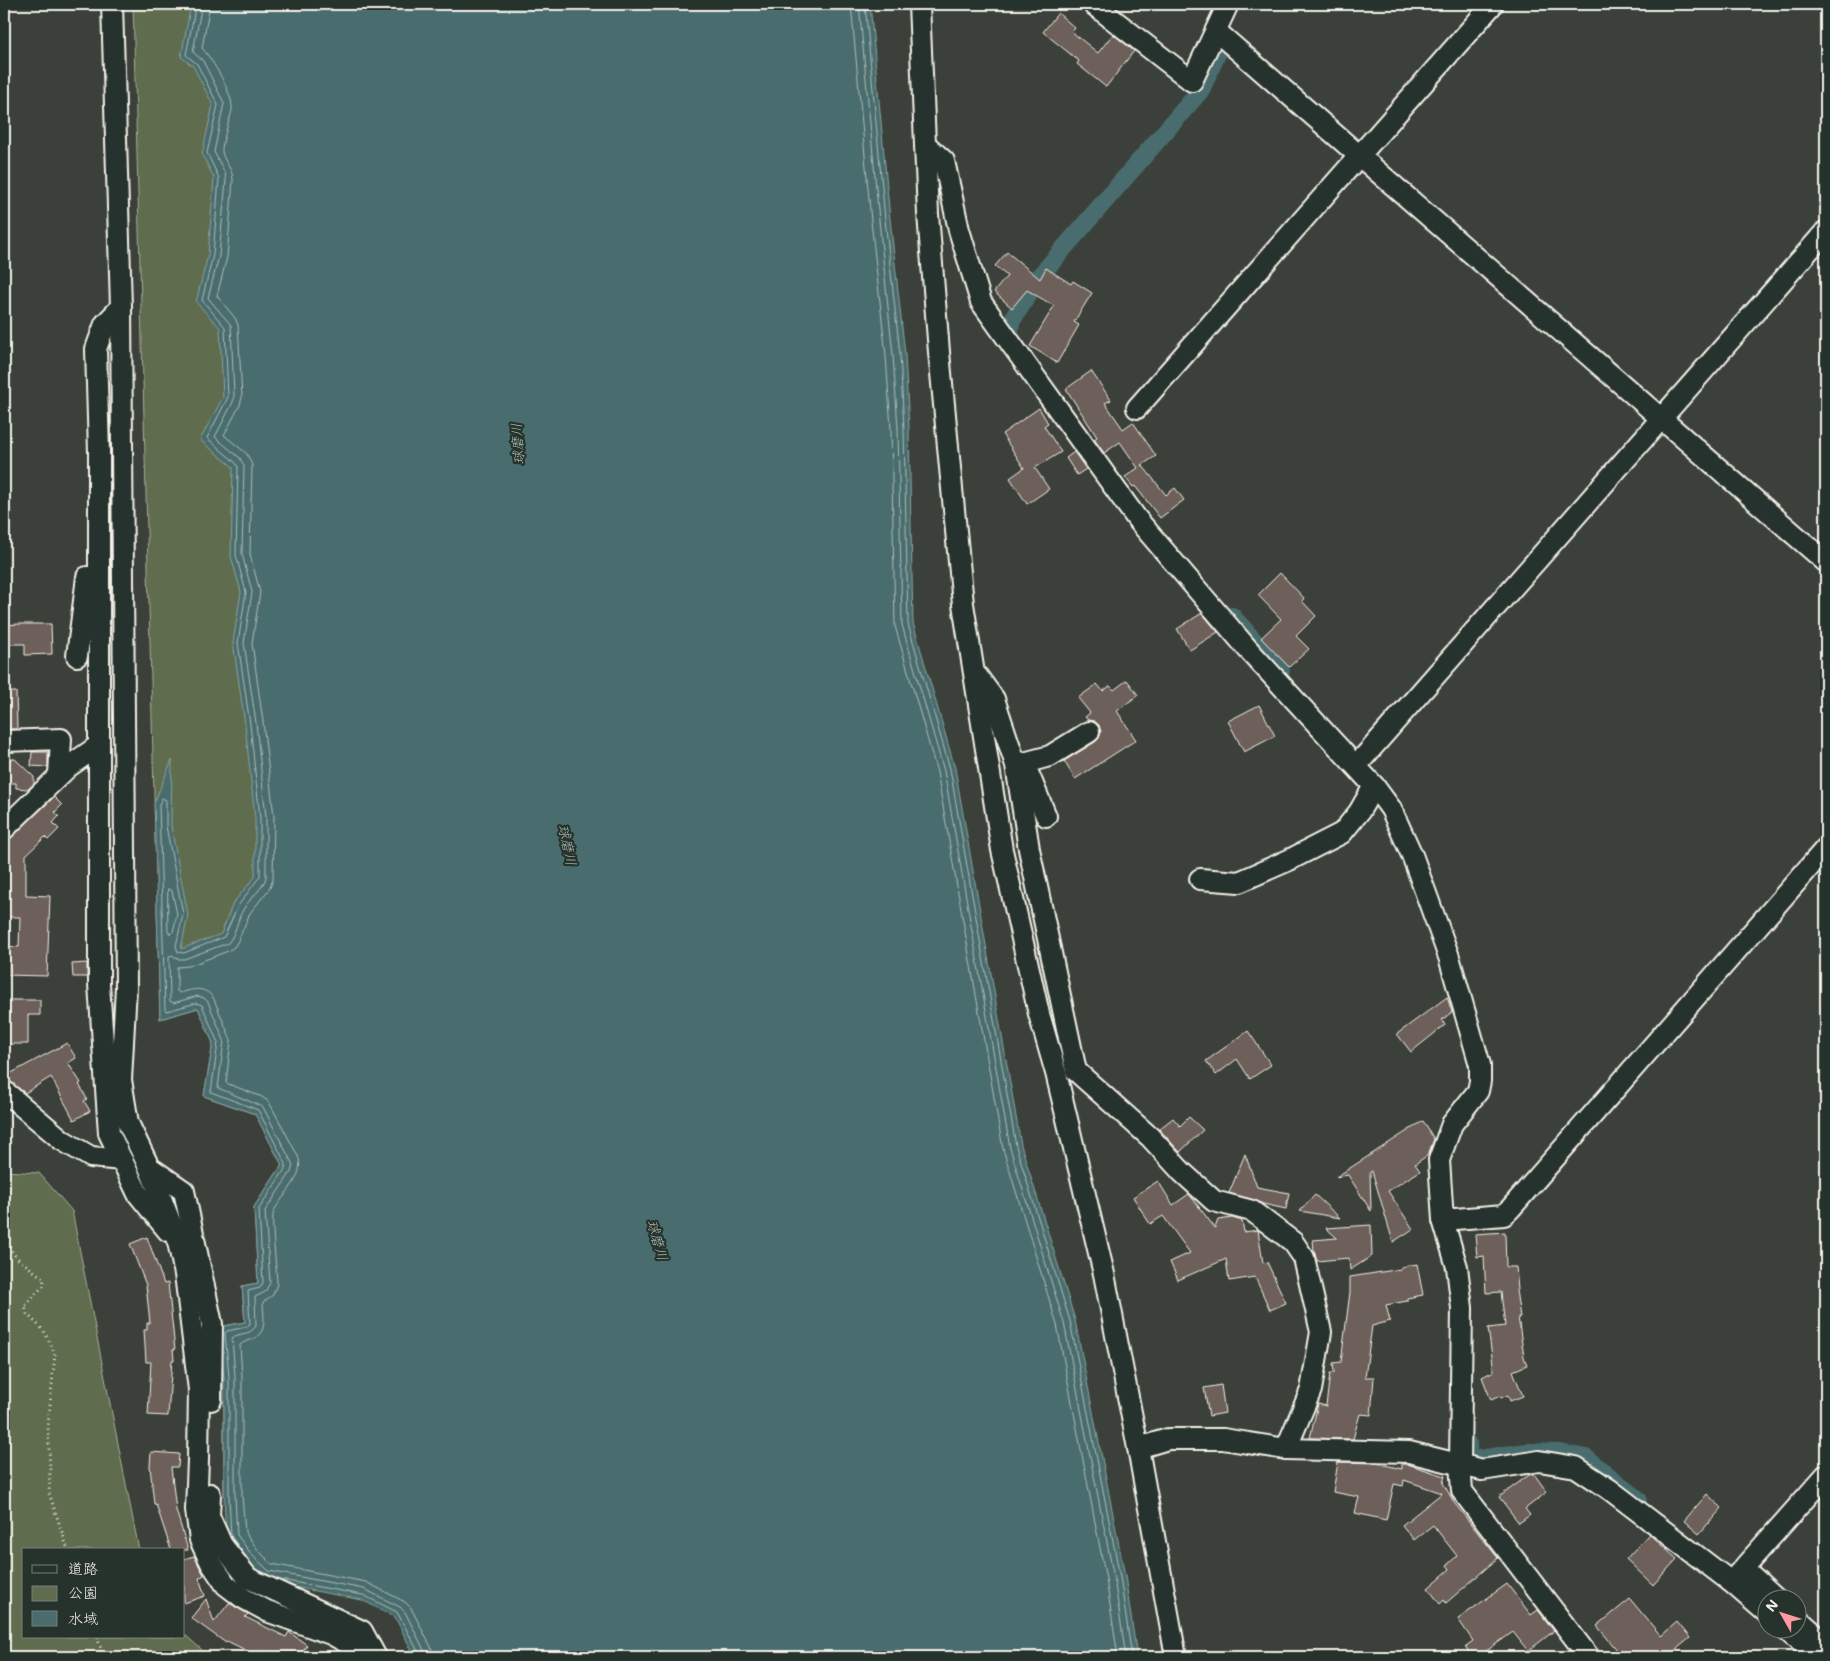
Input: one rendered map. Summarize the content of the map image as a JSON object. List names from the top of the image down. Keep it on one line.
{"water":["球磨川"],"legend":["道路","公園","水域"],"north":"top left"}
